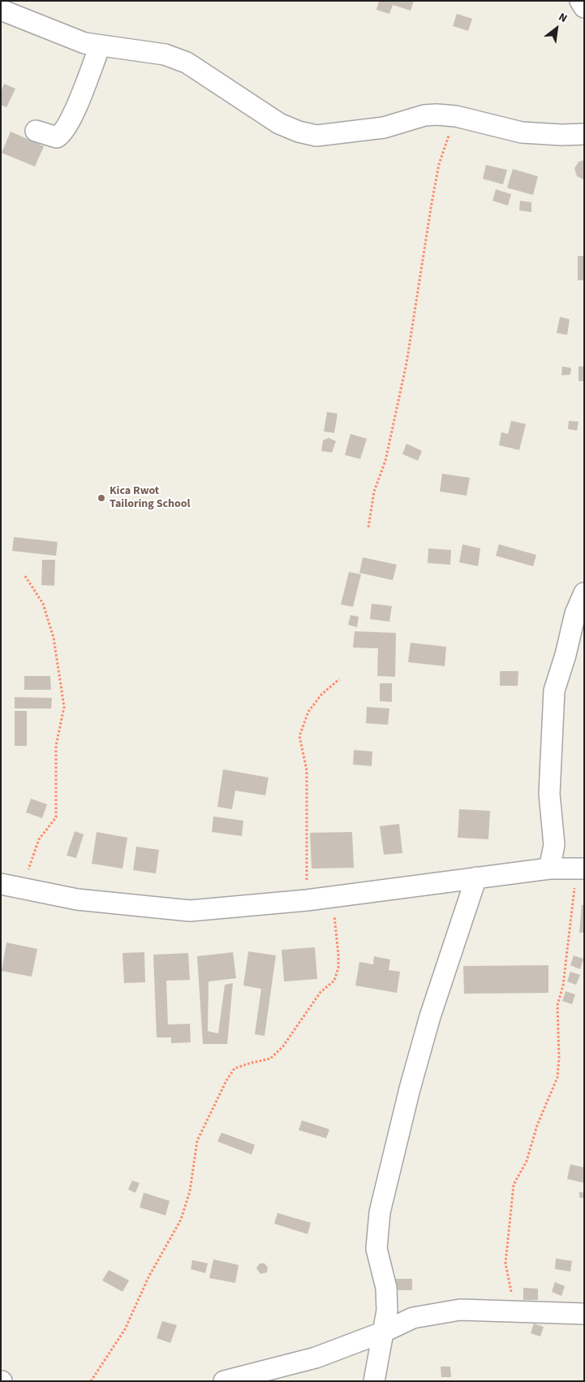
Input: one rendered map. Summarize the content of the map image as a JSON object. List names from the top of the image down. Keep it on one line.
{"places":["Kica Rwot Tailoring School"],"north":"top right"}
